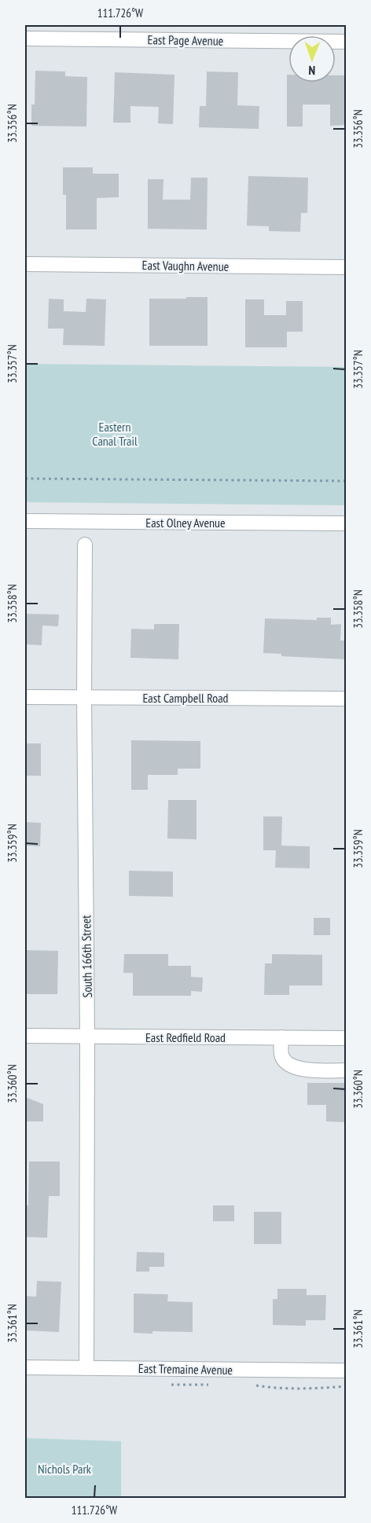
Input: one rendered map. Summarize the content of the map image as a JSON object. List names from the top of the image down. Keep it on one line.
{"streets":{"street":["East Page Avenue","East Vaughn Avenue","East Olney Avenue","East Campbell Road","South 166th Street","East Redfield Road","East Tremaine Avenue"]},"crossings":[["East Campbell Road","South 166th Street"],["South 166th Street","East Redfield Road"],["South 166th Street","East Tremaine Avenue"]],"parks":["Eastern Canal Trail","Nichols Park"],"north":"bottom","coordinates":["111.726°W","33.356°N","33.357°N","33.358°N","33.359°N","33.360°N","33.361°N"]}
